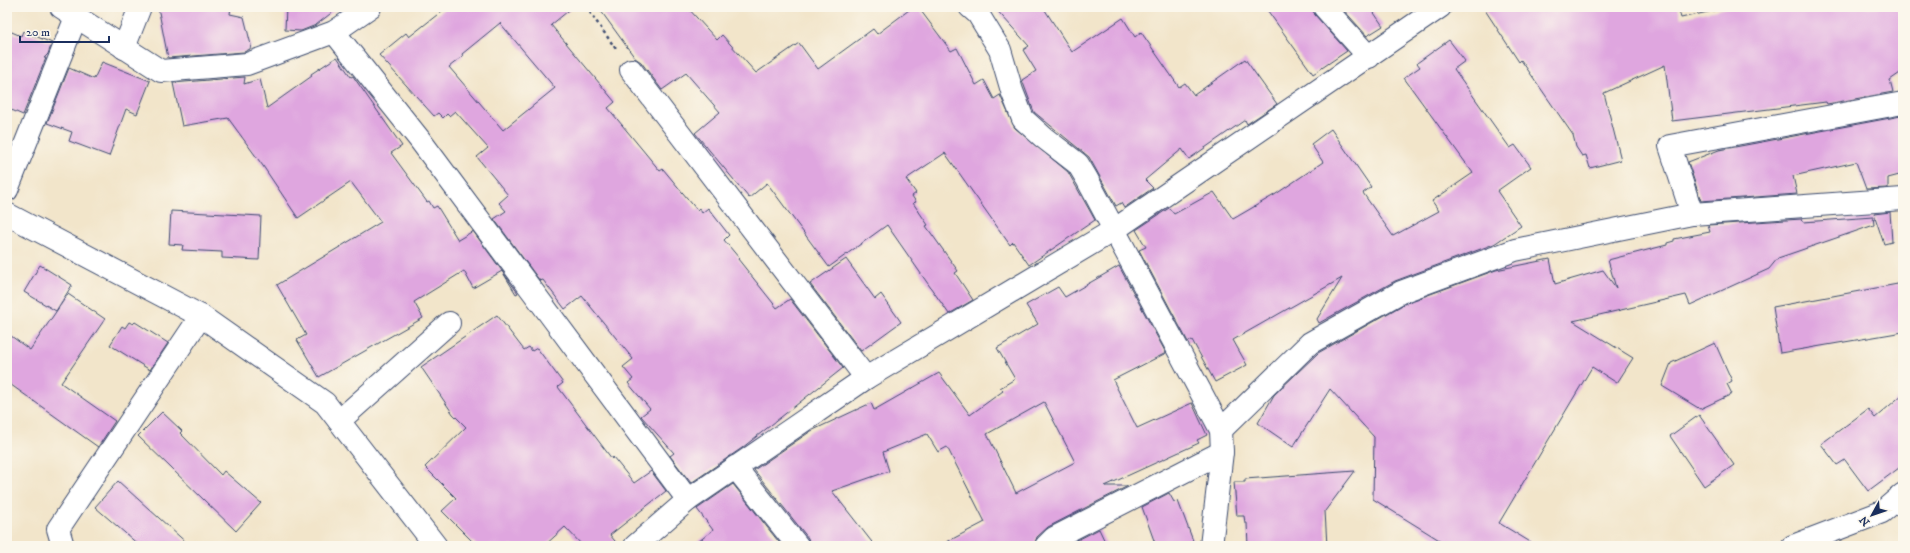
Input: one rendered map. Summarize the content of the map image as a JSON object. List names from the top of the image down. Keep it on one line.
{"scale_bar":"20 m","north":"bottom left"}
